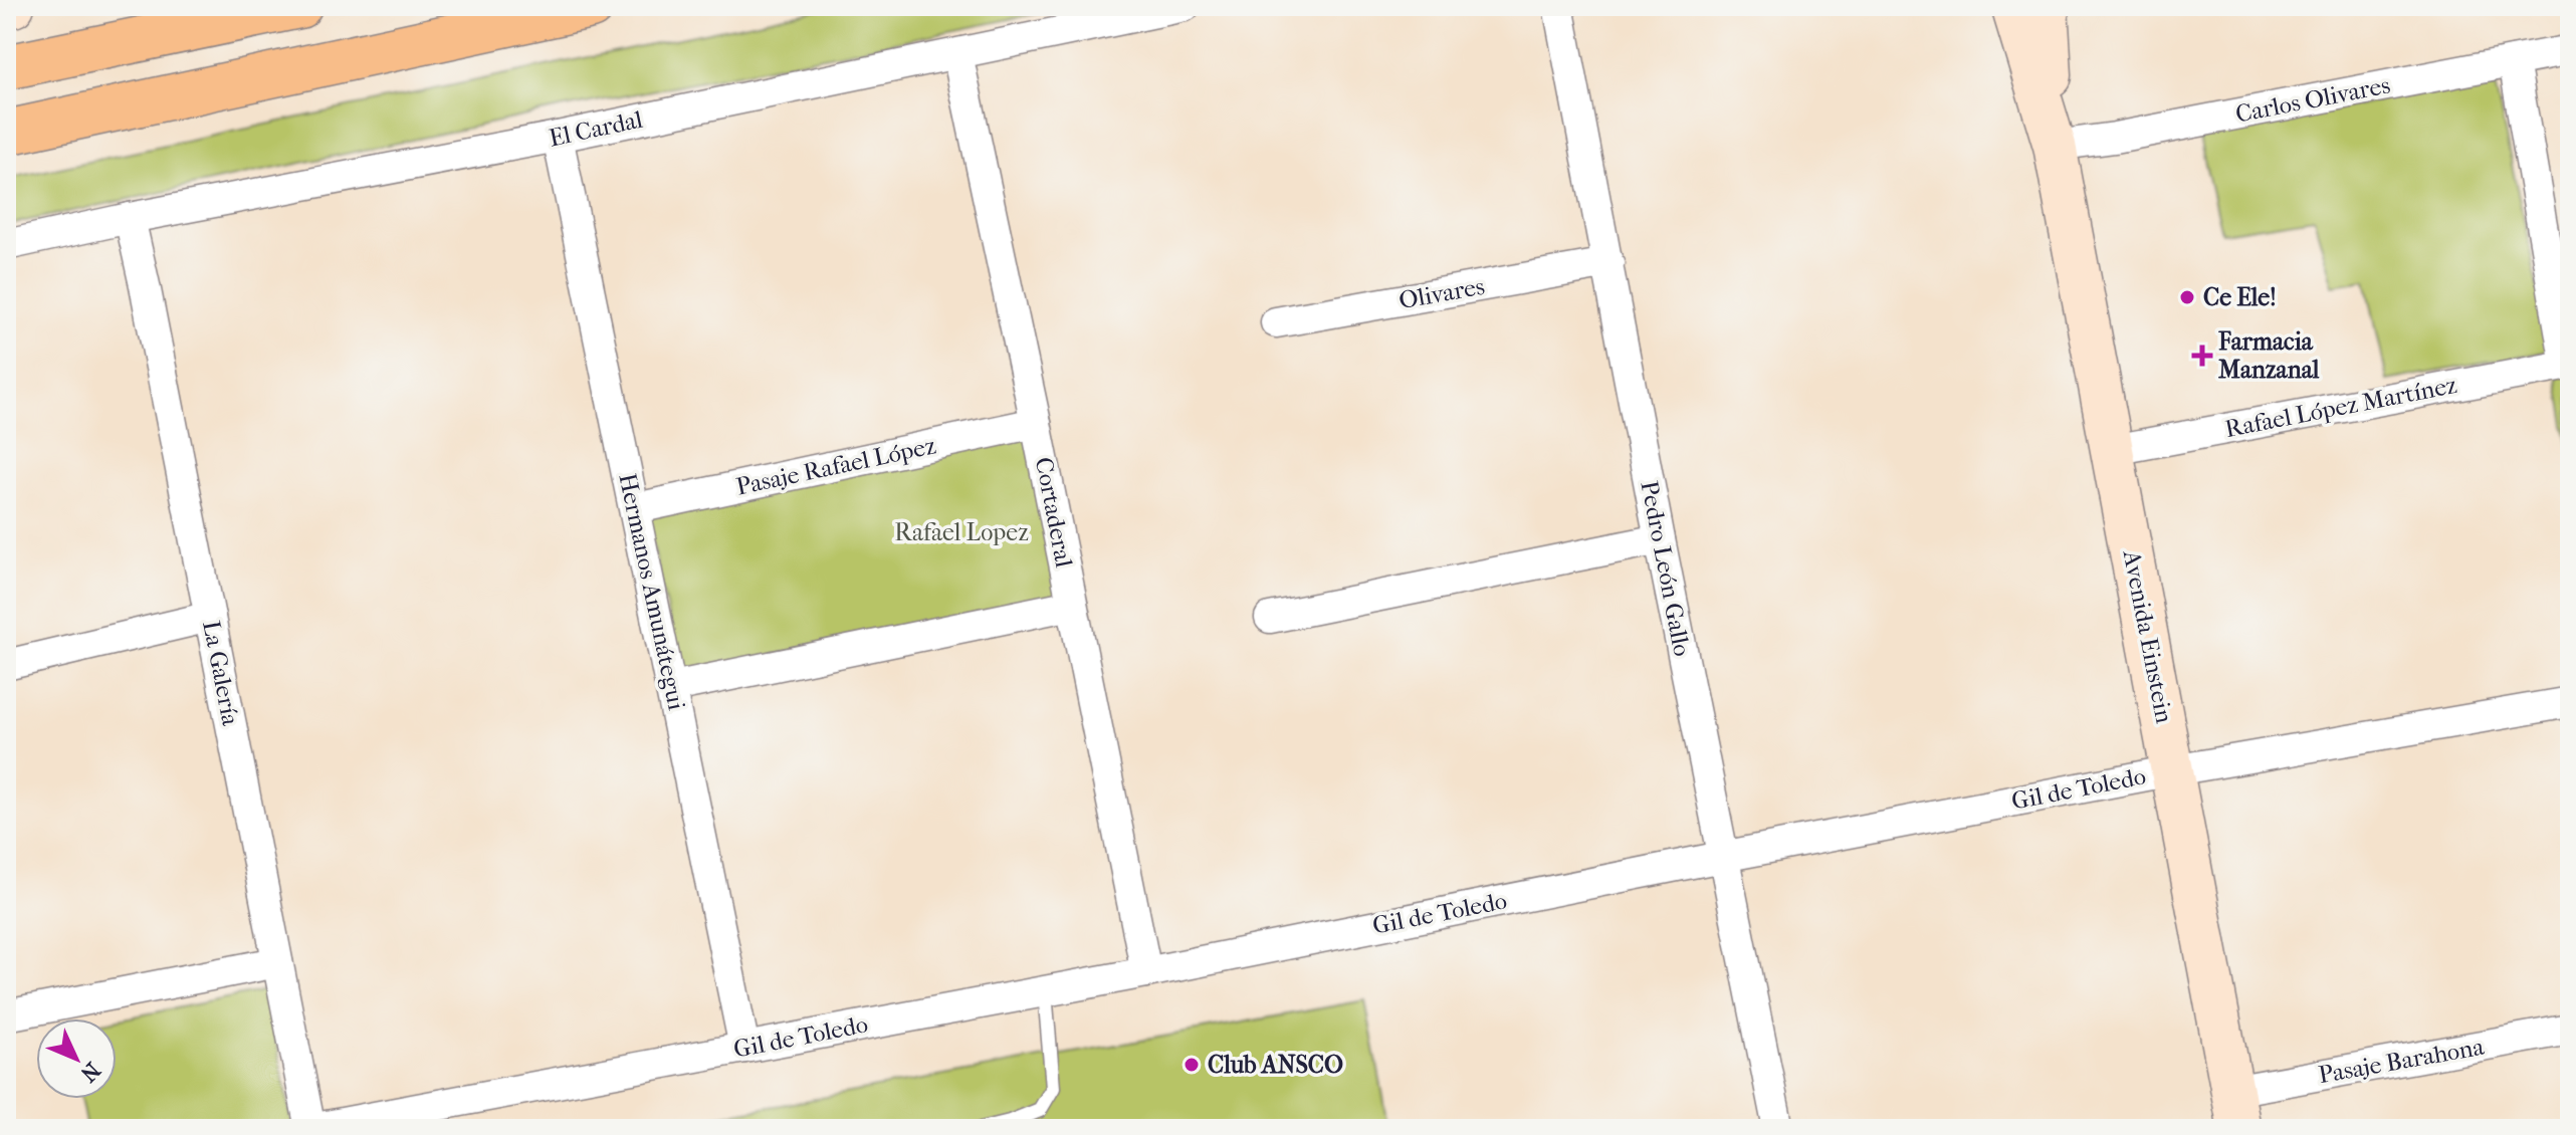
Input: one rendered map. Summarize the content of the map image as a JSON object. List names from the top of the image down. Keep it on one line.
{"streets":{"main road":["Avenida Einstein"],"street":["Carlos Olivares","El Cardal","Olivares","Rafael López Martínez","Pasaje Rafael López","Cortaderal","Pedro León Gallo","Hermanos Amunátegui","La Galería","Gil de Toledo","Pasaje Barahona"]},"crossings":[["Carlos Olivares","Avenida Einstein"],["El Cardal","Cortaderal"],["El Cardal","Hermanos Amunátegui"],["El Cardal","La Galería"],["Olivares","Pedro León Gallo"],["Rafael López Martínez","Avenida Einstein"],["Pasaje Rafael López","Cortaderal"],["Pasaje Rafael López","Hermanos Amunátegui"],["Cortaderal","Gil de Toledo"],["Pedro León Gallo","Gil de Toledo"],["Hermanos Amunátegui","Gil de Toledo"],["Avenida Einstein","Gil de Toledo"],["Avenida Einstein","Pasaje Barahona"],["La Galería","Gil de Toledo"]],"parks":["Rafael Lopez"],"places":{"other":["Ce Ele!","Club ANSCO"],"health":["Farmacia Manzanal"]},"north":"bottom right"}
